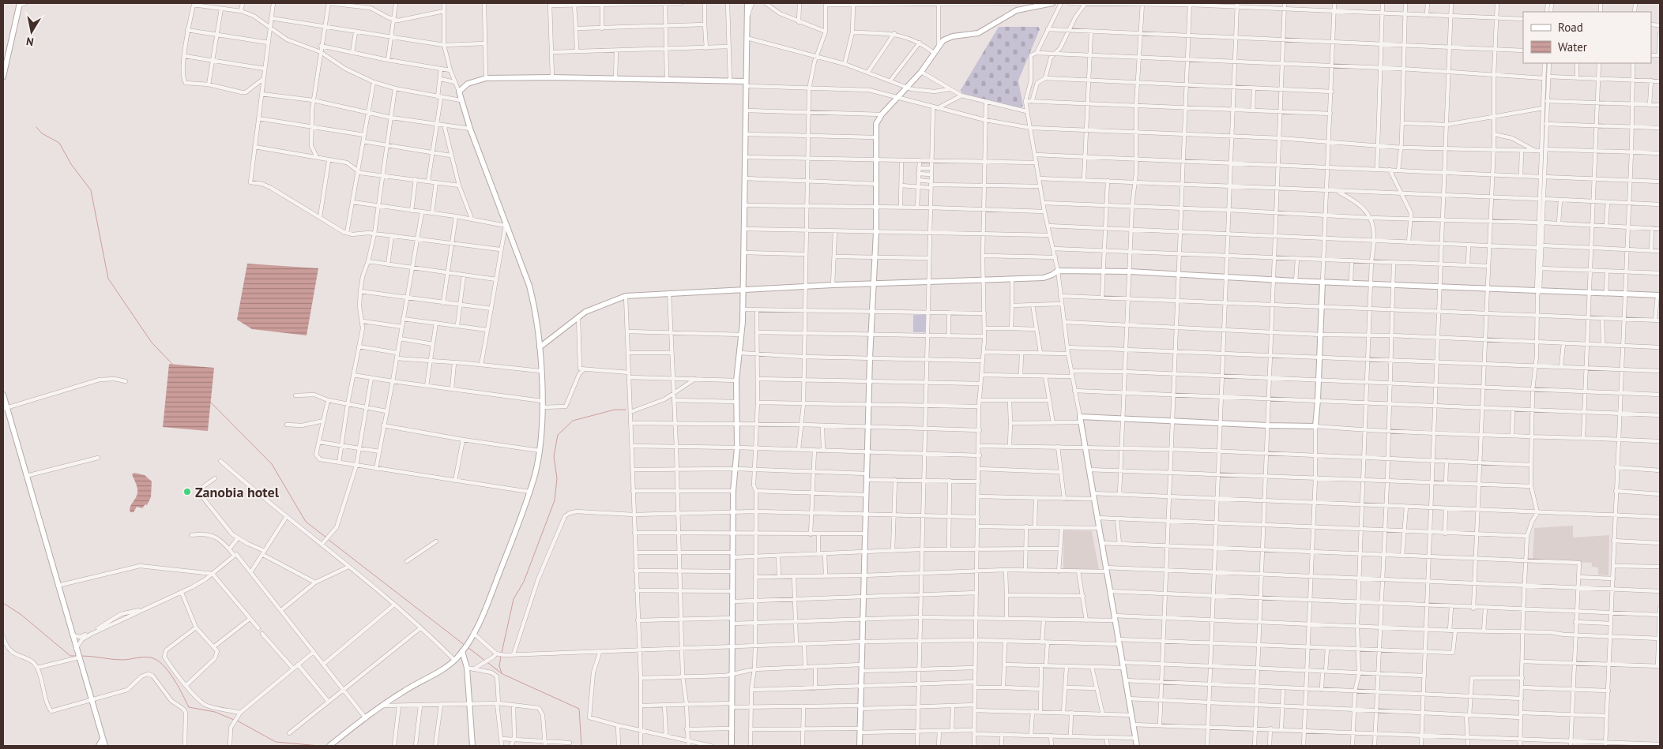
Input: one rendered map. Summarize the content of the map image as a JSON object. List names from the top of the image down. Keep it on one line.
{"places":["Zanobia hotel"],"legend":["Road","Water"],"north":"bottom"}
